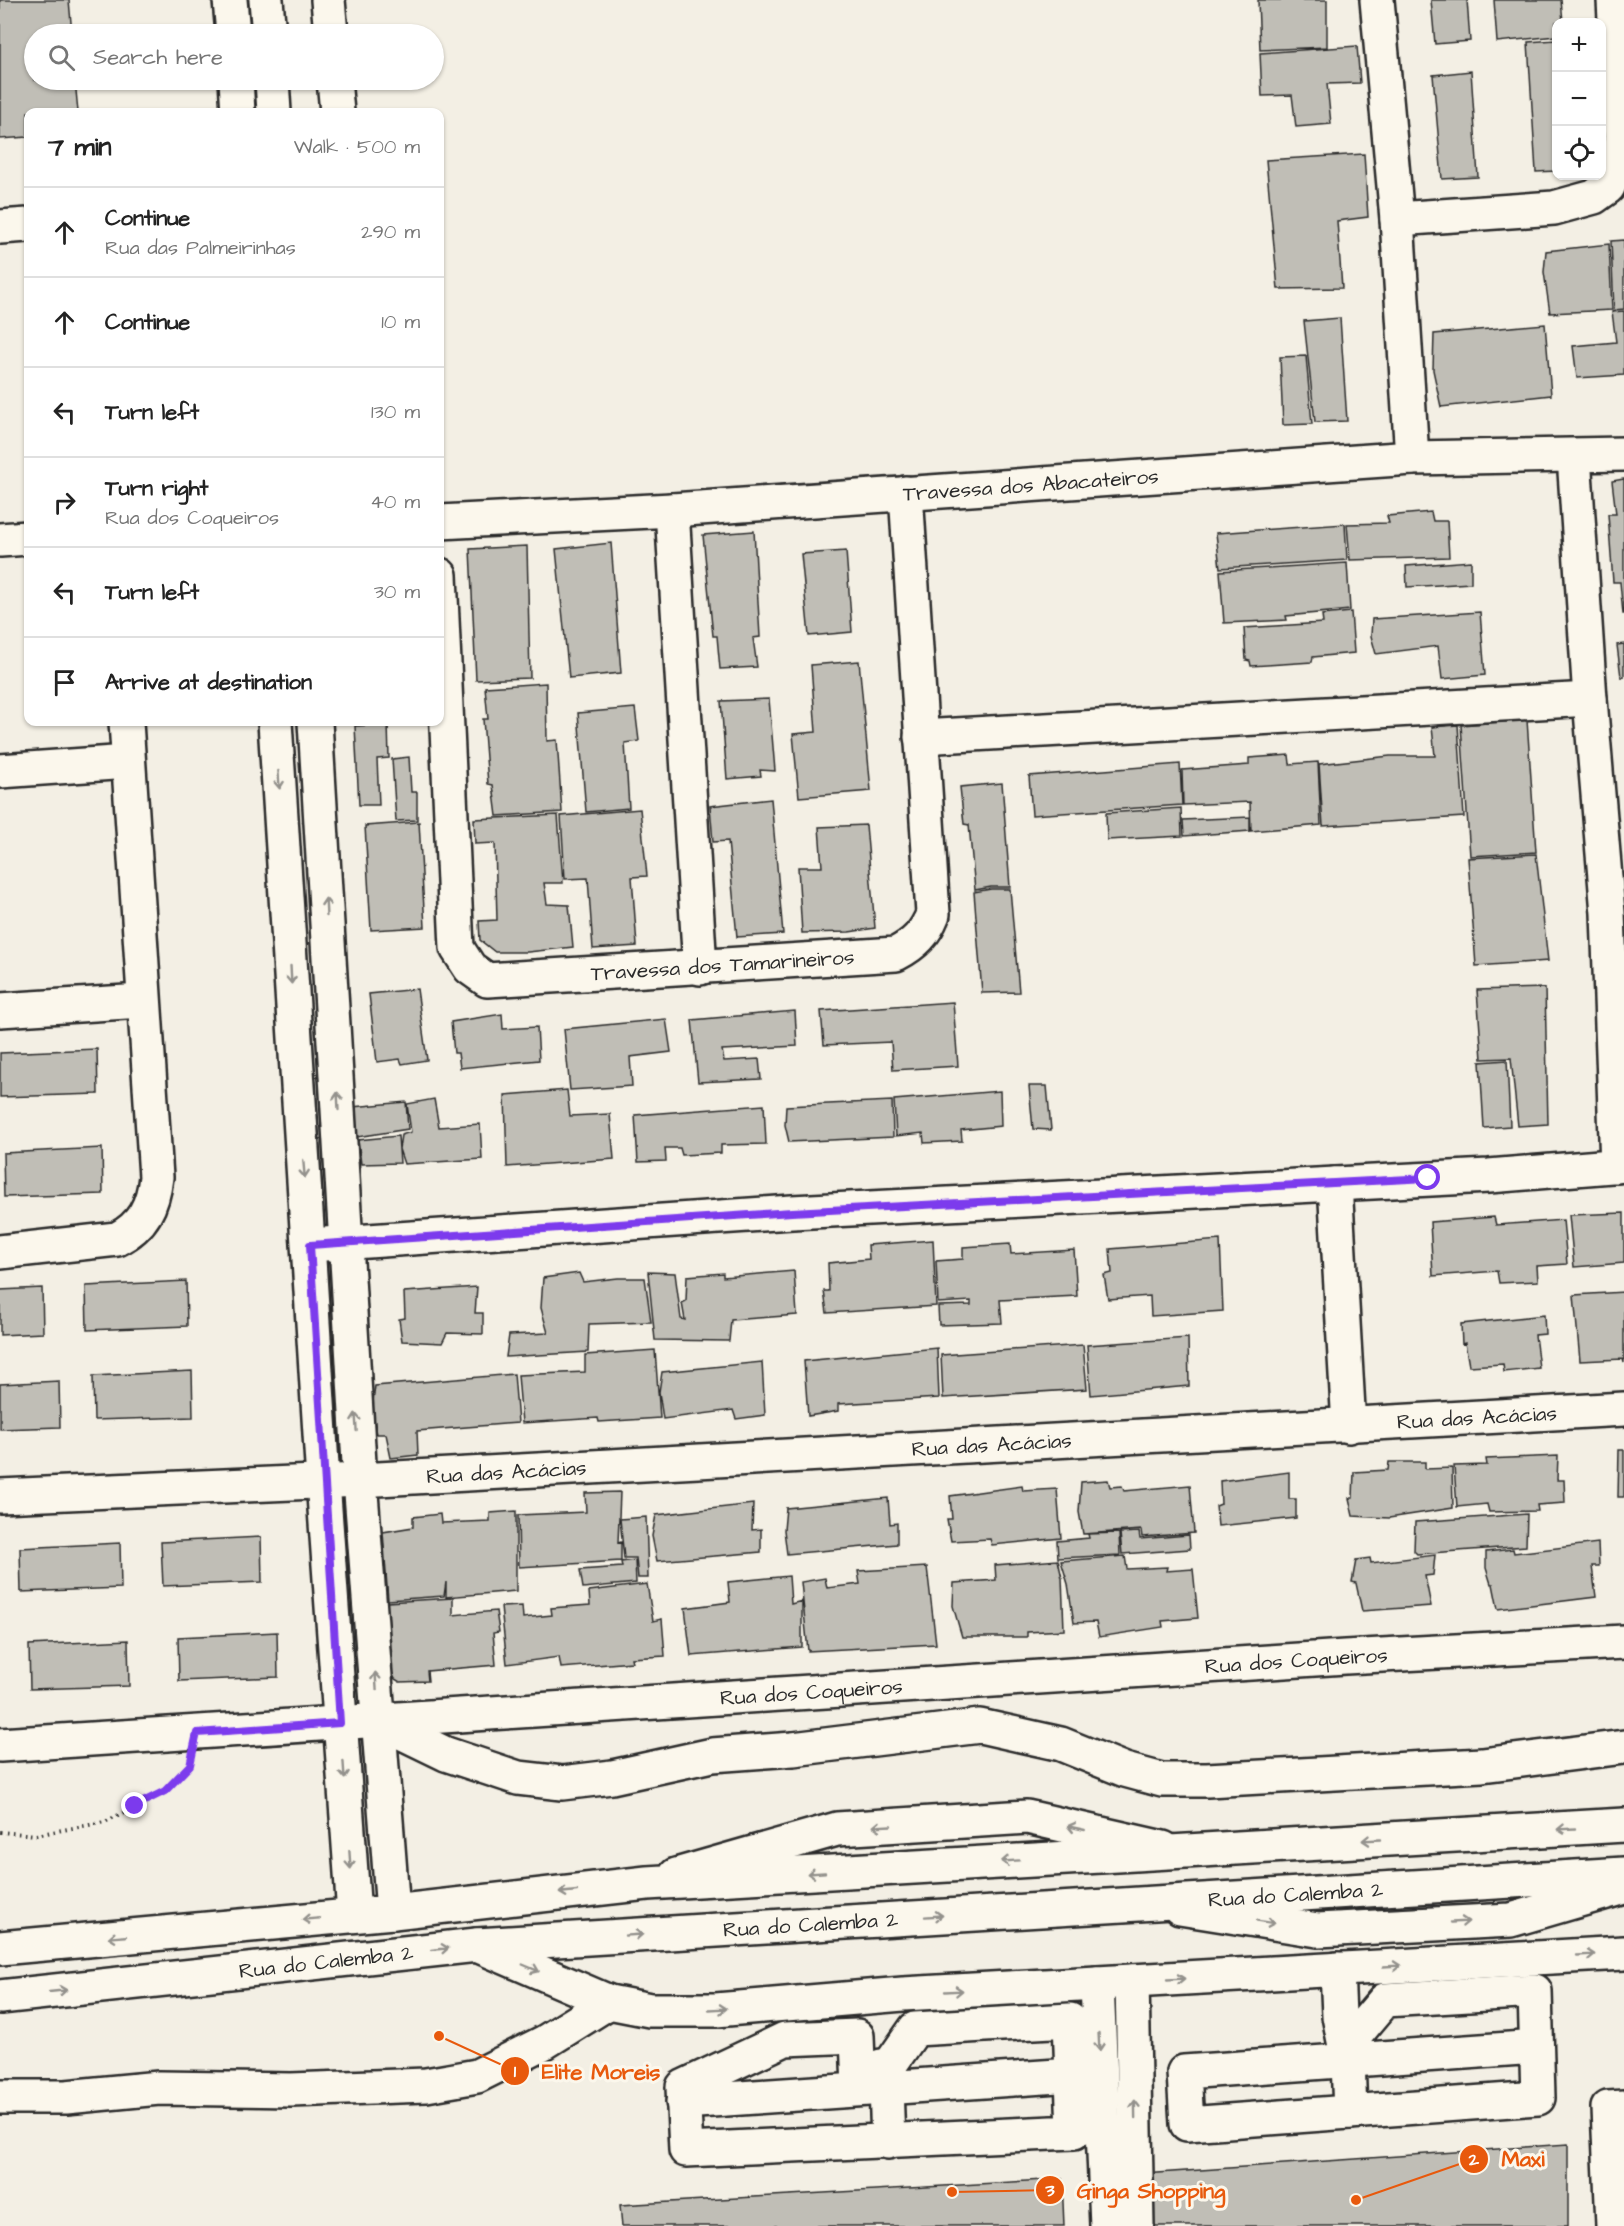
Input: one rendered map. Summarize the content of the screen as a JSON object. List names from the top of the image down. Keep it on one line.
{"streets":{"street":["Travessa dos Abacateiros","Travessa dos Tamarineiros","Rua das Acácias","Rua dos Coqueiros","Rua do Calemba 2"]},"crossings":[["Travessa dos Abacateiros","Travessa dos Tamarineiros"]],"places":["Elite Moreis","Ginga Shopping","Maxi"],"page":{"map_buttons":["+","−"],"search":"Search here","heading":["7 min","Walk · 500 m"],"list":[["Continue","Rua das Palmeirinhas","290 m"],["Continue","10 m"],["Turn left","130 m"],["Turn right","Rua dos Coqueiros","40 m"],["Turn left","30 m"],"Arrive at destination"]}}
